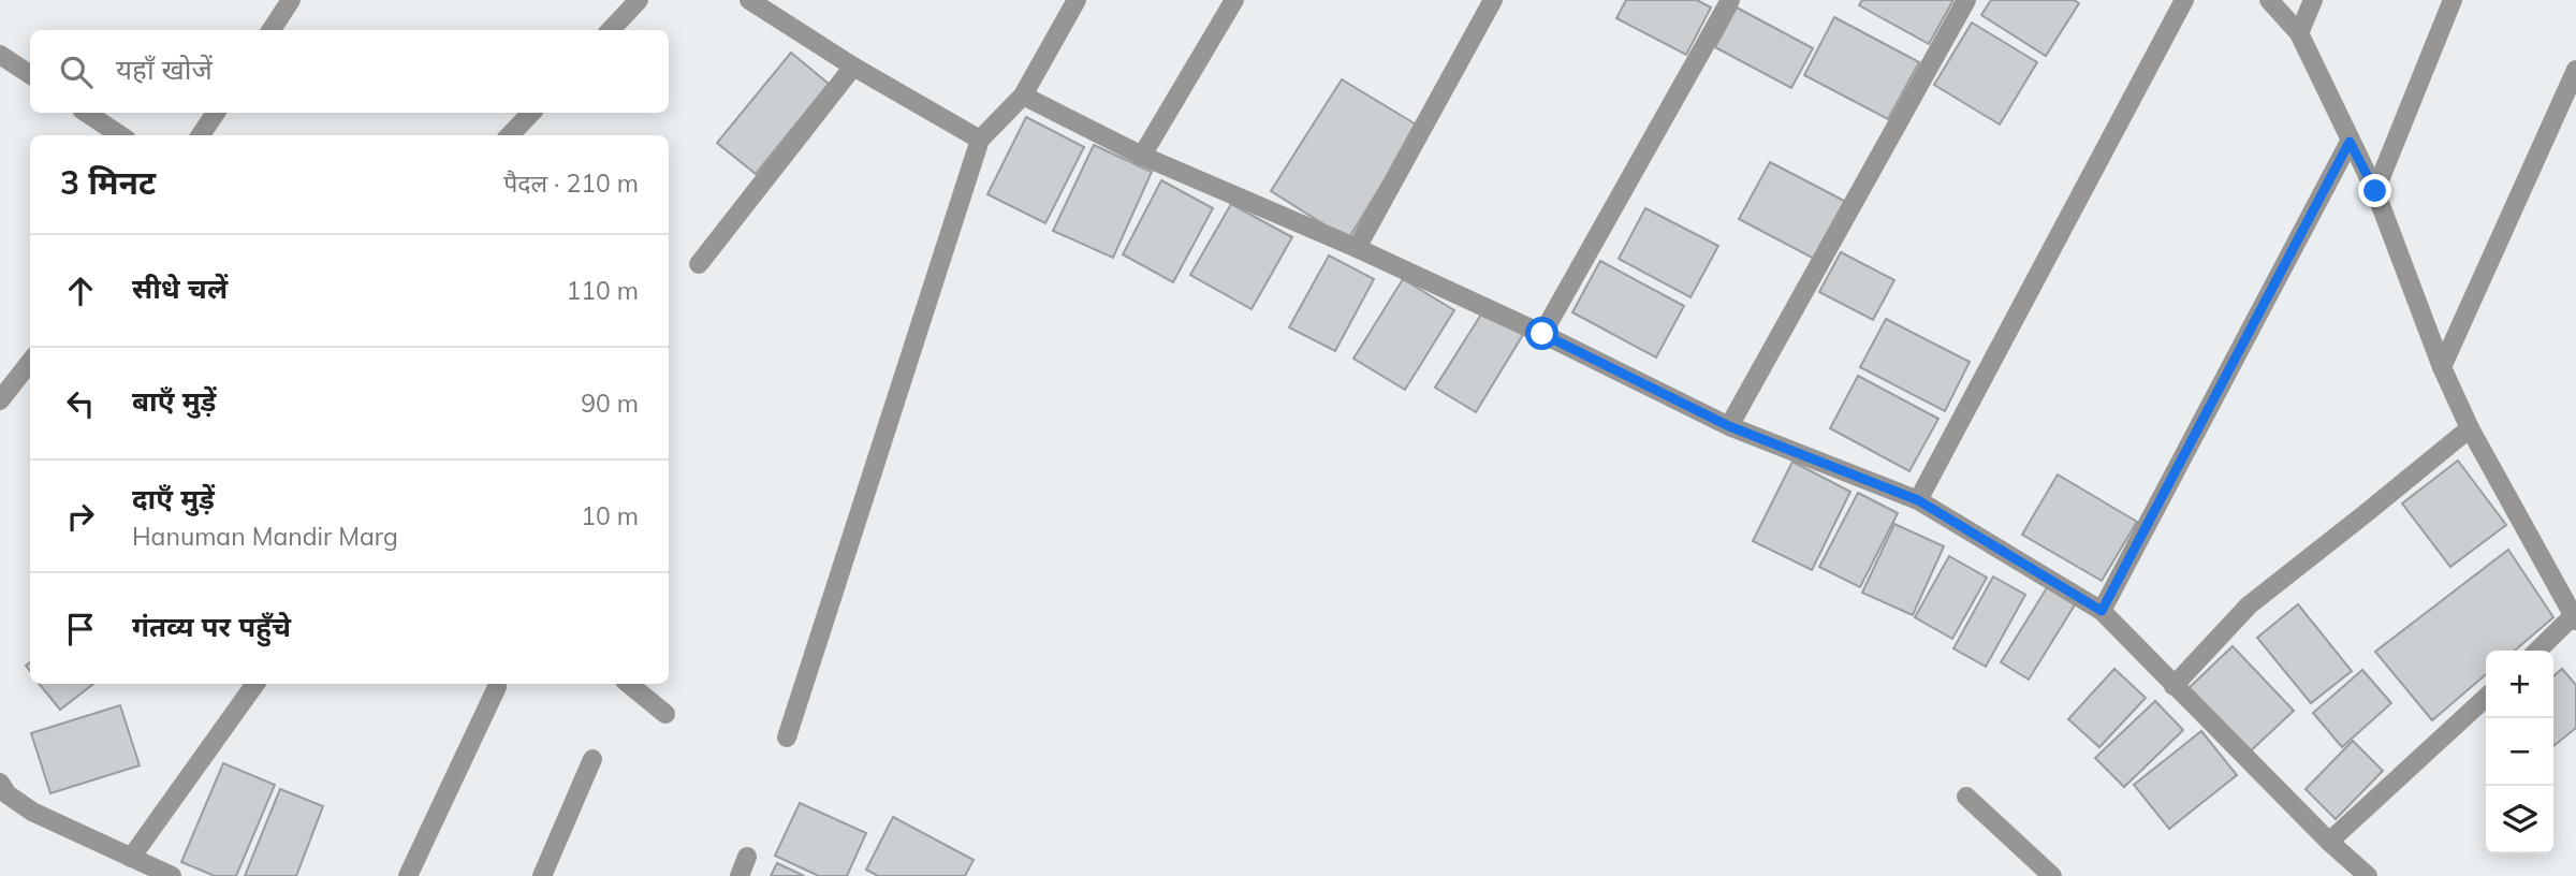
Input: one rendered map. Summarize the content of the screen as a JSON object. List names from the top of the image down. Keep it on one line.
{"page":{"search":"यहाँ खोजें","heading":["3 मिनट","पैदल · 210 m"],"list":[["सीधे चलें","110 m"],["बाएँ मुड़ें","90 m"],["दाएँ मुड़ें","Hanuman Mandir Marg","10 m"],"गंतव्य पर पहुँचे"],"map_buttons":["+","−"]}}
